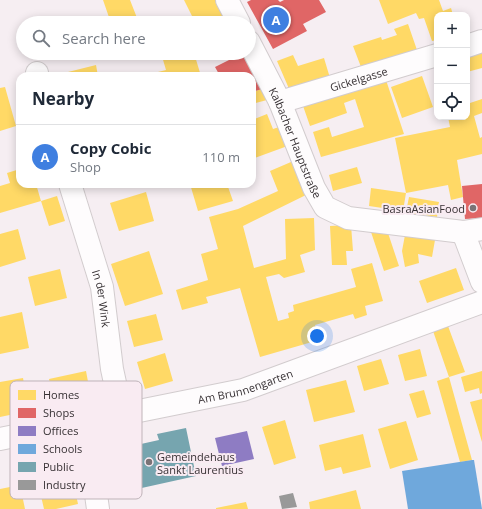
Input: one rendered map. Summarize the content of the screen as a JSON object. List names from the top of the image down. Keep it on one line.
{"streets":{"street":["Gickelgasse","Kalbacher Hauptstraße","In der Wink","Am Brunnengarten"]},"crossings":[["Gickelgasse","Kalbacher Hauptstraße"]],"places":["BasraAsianFood","Gemeindehaus Sankt Laurentius"],"legend":["Homes","Shops","Offices","Schools","Public","Industry"],"page":{"pins":"A","map_buttons":["+","−"],"search":"Search here","heading":"Nearby","list":[{"mark":"A","name":"Copy Cobic","note":"Shop","value":"110 m"}]}}
